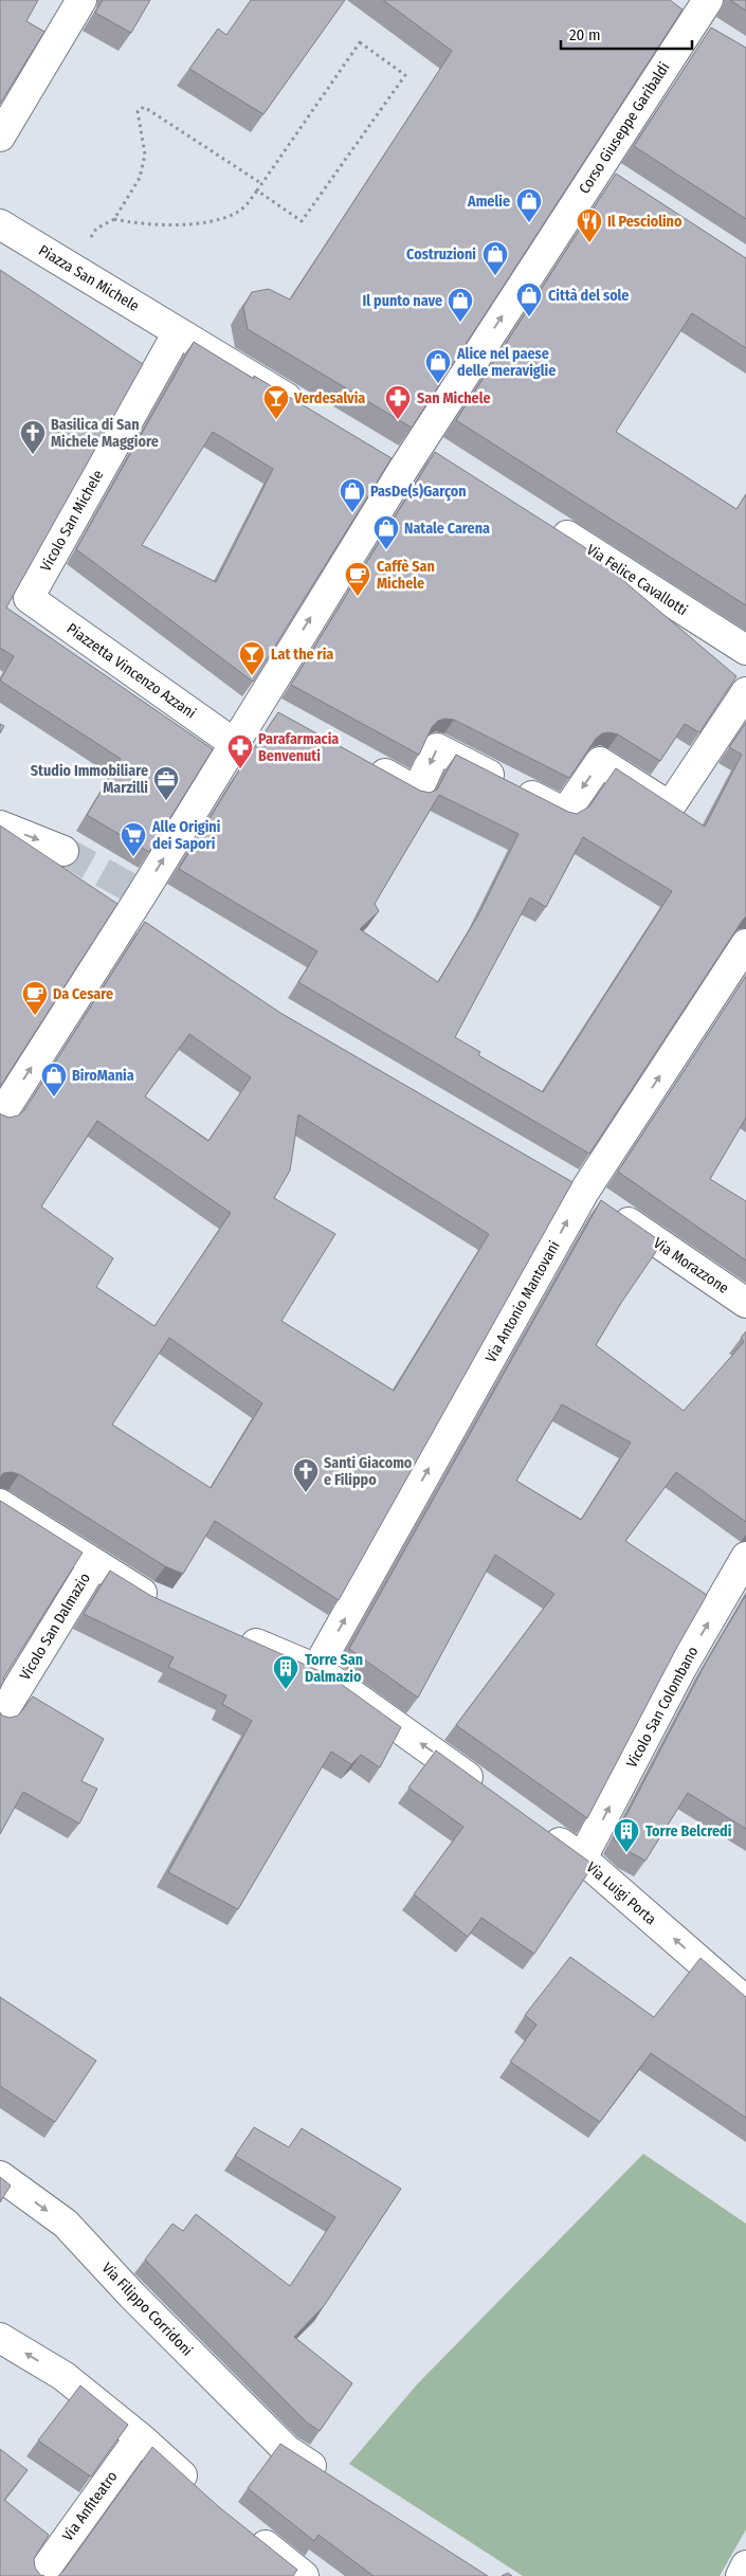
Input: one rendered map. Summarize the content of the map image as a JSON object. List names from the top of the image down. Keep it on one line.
{"streets":{"street":["Corso Giuseppe Garibaldi","Piazza San Michele","Vicolo San Michele","Via Felice Cavallotti","Piazzetta Vincenzo Azzani","Via Morazzone","Via Antonio Mantovani","Vicolo San Dalmazio","Vicolo San Colombano","Via Luigi Porta","Via Filippo Corridoni","Via Anfiteatro"]},"crossings":[["Corso Giuseppe Garibaldi","Piazzetta Vincenzo Azzani"],["Piazza San Michele","Vicolo San Michele"],["Vicolo San Michele","Piazzetta Vincenzo Azzani"],["Via Morazzone","Via Antonio Mantovani"],["Vicolo San Colombano","Via Luigi Porta"]],"one_way":["Corso Giuseppe Garibaldi","Via Antonio Mantovani","Vicolo San Colombano","Via Luigi Porta"],"places":{"shop":["Amelie","Costruzioni","Città del sole","Il punto nave","Alice nel paese delle meraviglie","PasDe(s)Garçon","Natale Carena","BiroMania"],"restaurant":["Il Pesciolino"],"bar":["Verdesalvia","Lat the ria"],"pharmacy":["San Michele","Parafarmacia Benvenuti"],"church":["Basilica di San Michele Maggiore","Santi Giacomo e Filippo"],"cafe":["Caffè San Michele","Da Cesare"],"office":["Studio Immobiliare Marzilli"],"supermarket":["Alle Origini dei Sapori"],"building":["Torre San Dalmazio","Torre Belcredi"]},"scale_bar":"20 m"}
